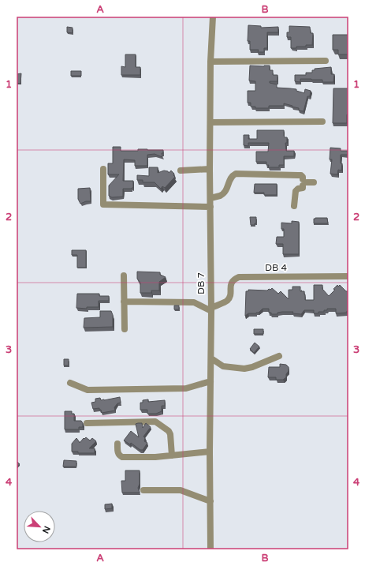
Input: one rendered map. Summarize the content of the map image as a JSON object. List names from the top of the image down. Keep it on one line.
{"streets":{"street":["DB 4","DB 7"]},"crossings":[["DB 4","DB 7"]],"north":"bottom right","grid":{"columns":["A","B"],"rows":["1","2","3","4"]}}
